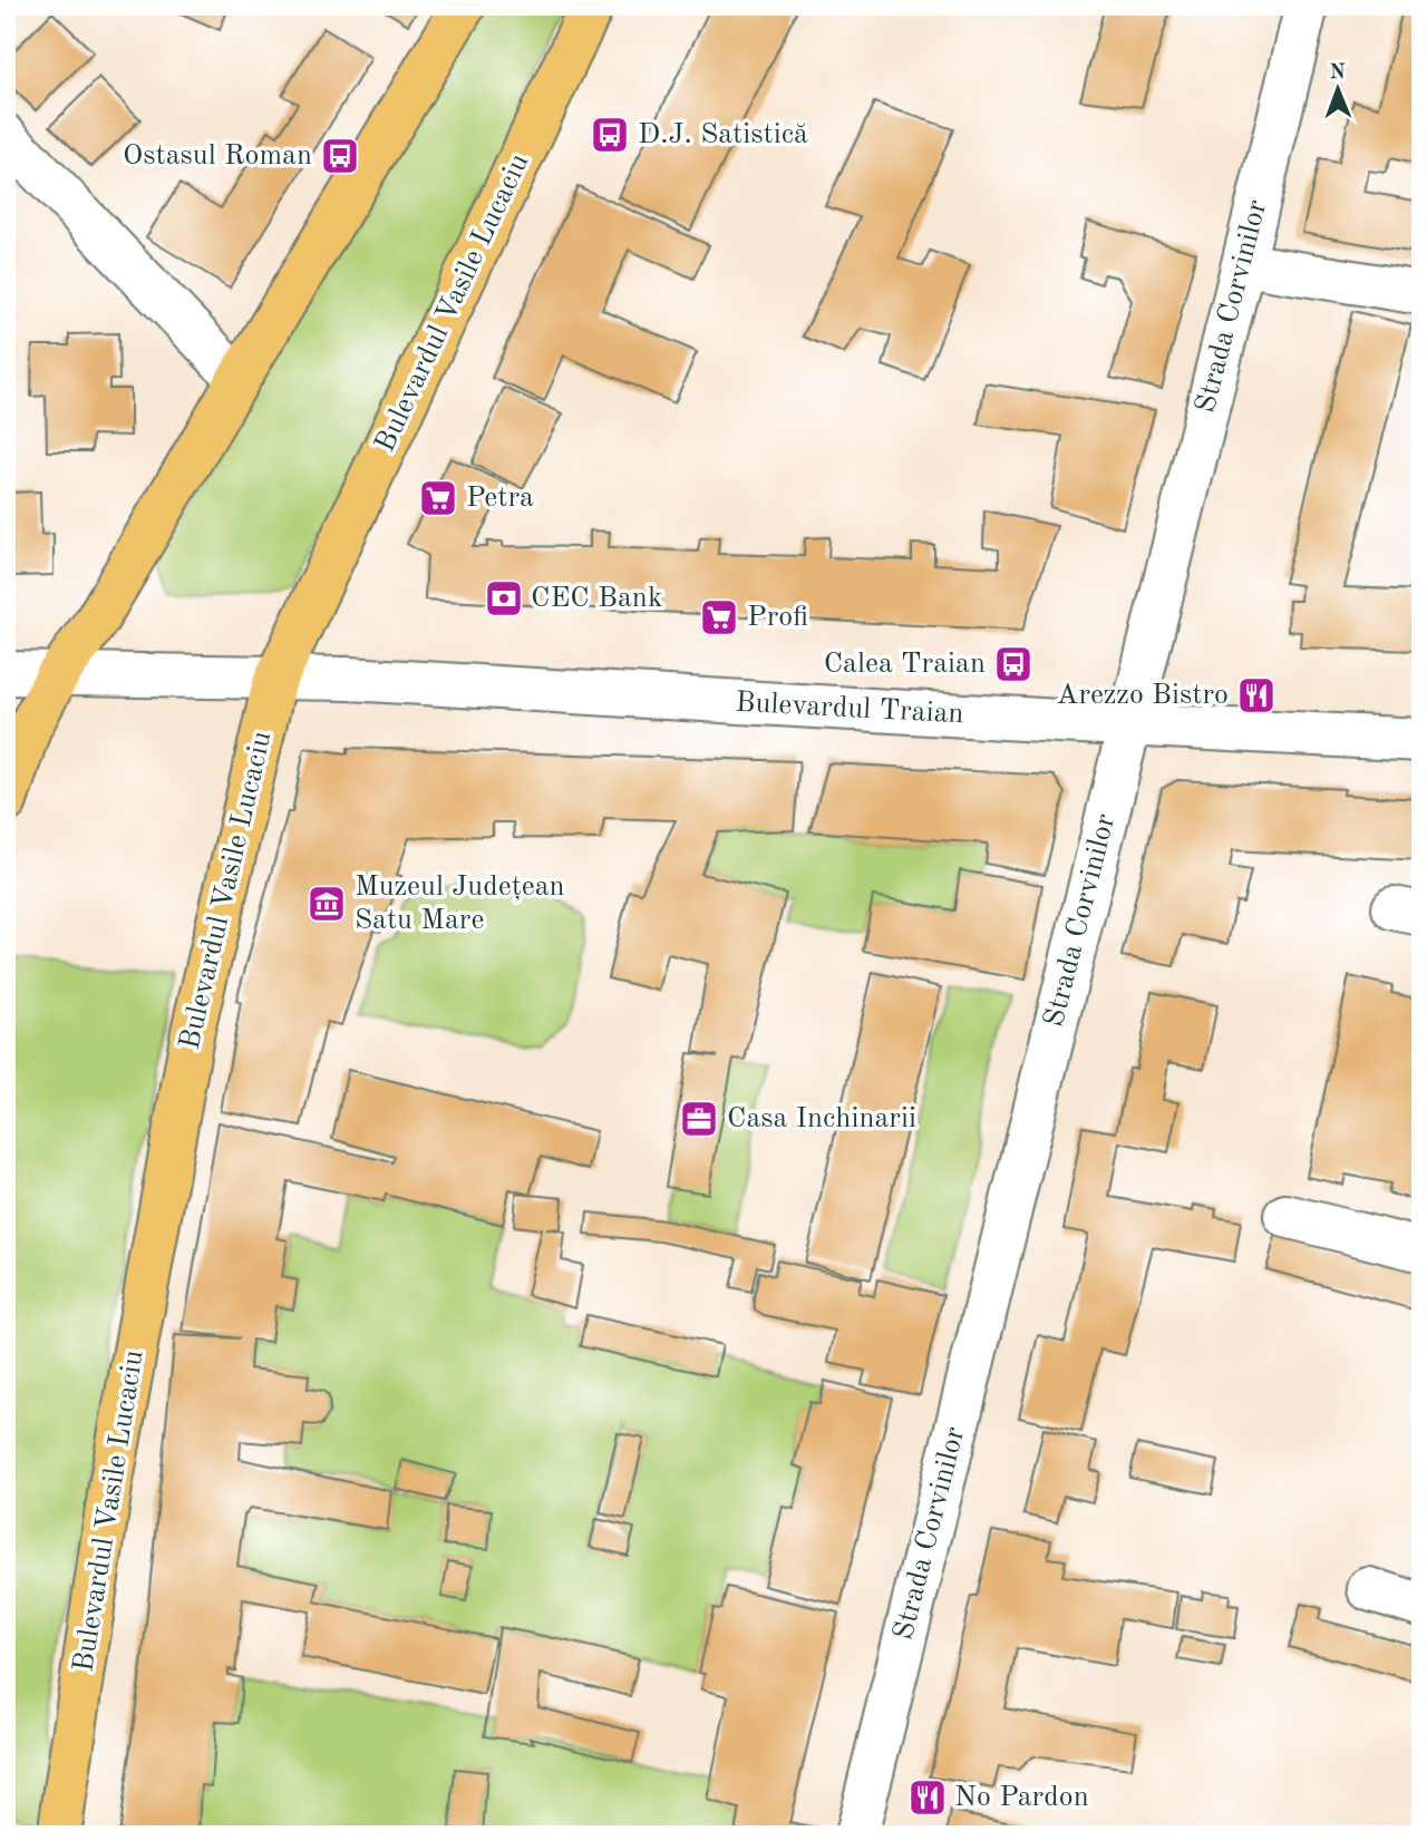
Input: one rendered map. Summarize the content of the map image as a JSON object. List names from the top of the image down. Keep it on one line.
{"streets":{"main road":["Bulevardul Vasile Lucaciu"],"street":["Strada Corvinilor","Bulevardul Traian"]},"crossings":[["Bulevardul Vasile Lucaciu","Bulevardul Traian"],["Strada Corvinilor","Bulevardul Traian"]],"places":{"bus stop":["D.J. Satistică","Ostasul Roman","Calea Traian"],"supermarket":["Petra","Profi"],"bank":["CEC Bank"],"restaurant":["Arezzo Bistro","No Pardon"],"museum":["Muzeul Județean Satu Mare"],"office":["Casa Inchinarii"]},"north":"top"}
